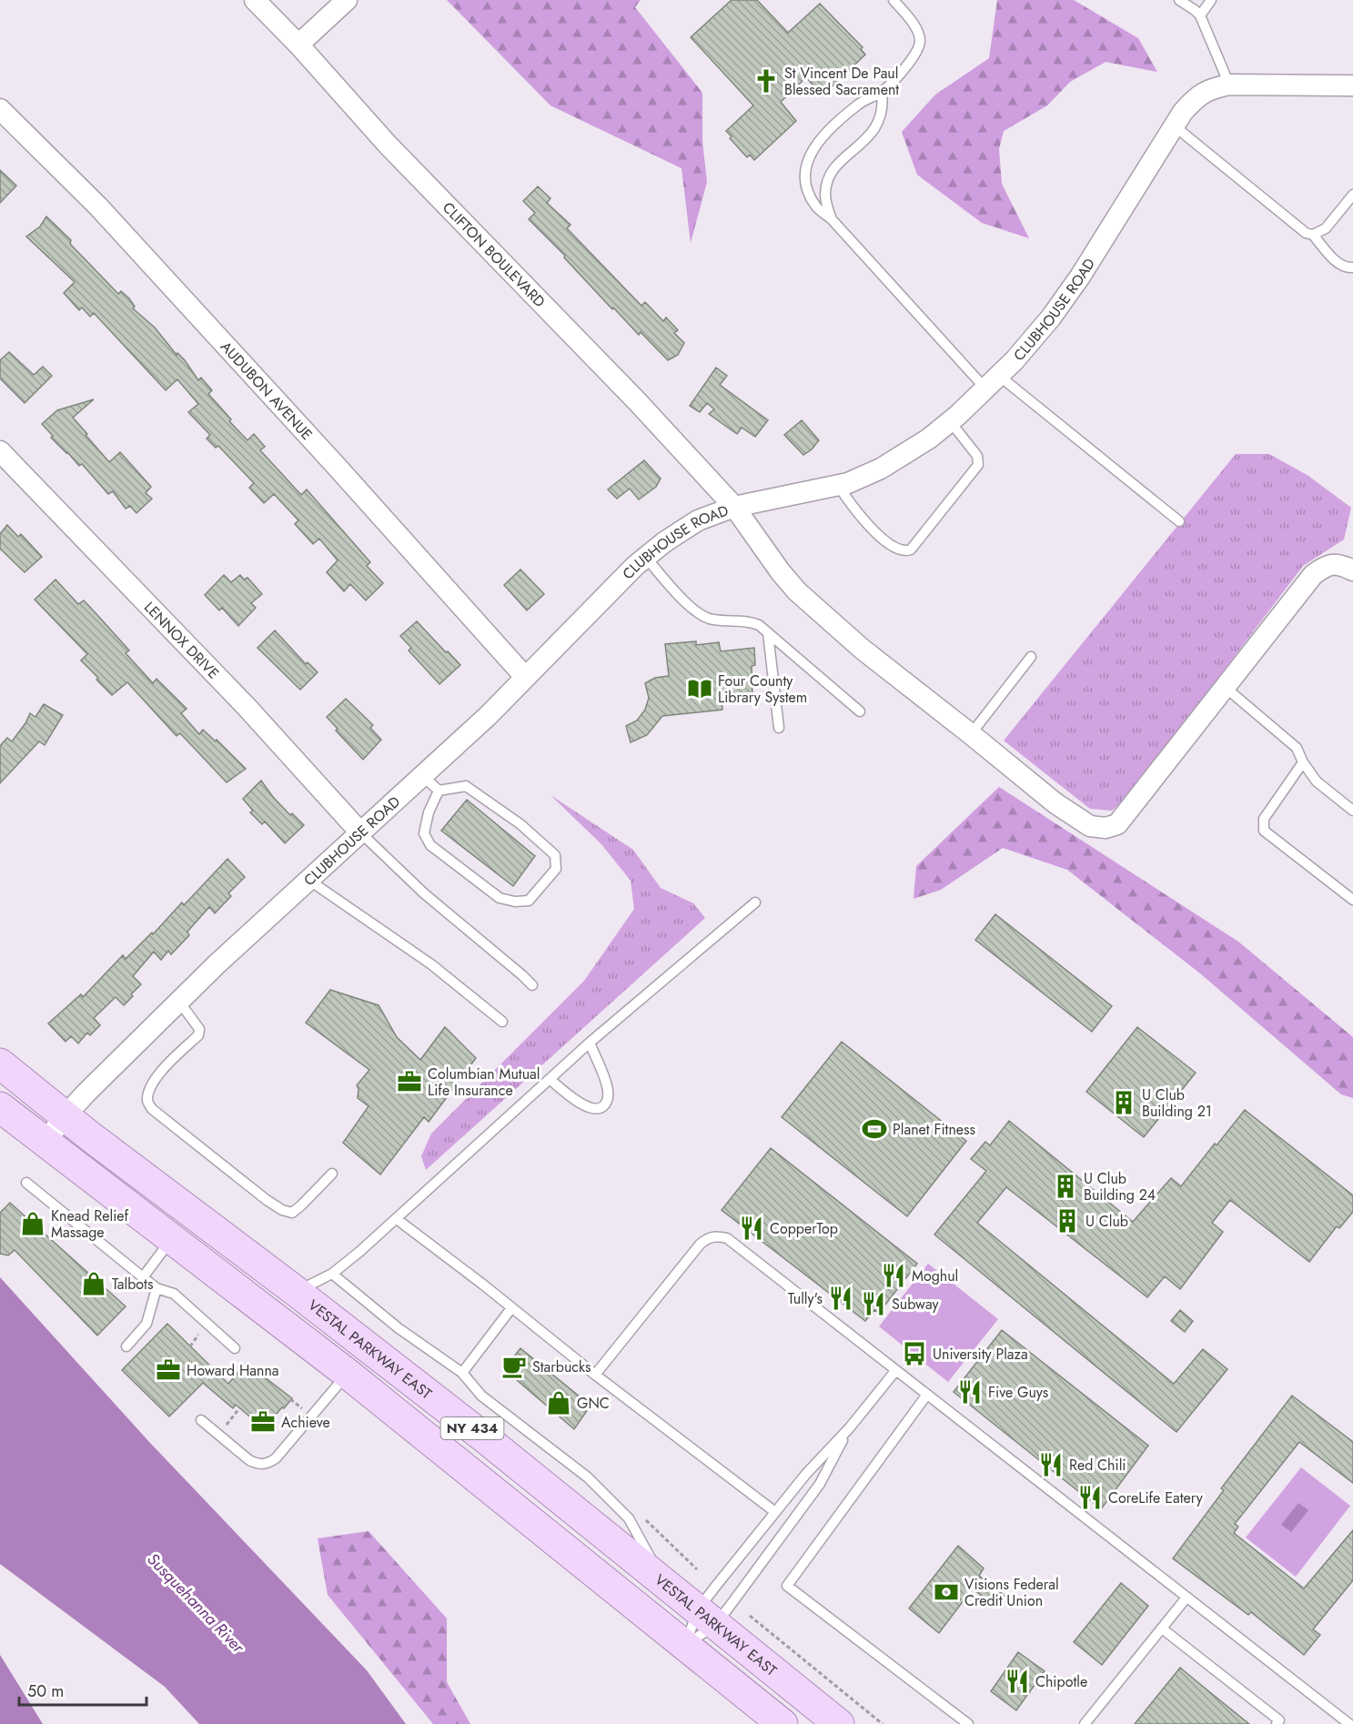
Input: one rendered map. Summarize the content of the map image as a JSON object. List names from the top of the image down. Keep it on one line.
{"streets":{"main road":["VESTAL PARKWAY EAST","NY 434"],"street":["CLIFTON BOULEVARD","CLUBHOUSE ROAD","AUDUBON AVENUE","LENNOX DRIVE"]},"crossings":[["CLIFTON BOULEVARD","CLUBHOUSE ROAD"],["CLUBHOUSE ROAD","AUDUBON AVENUE"],["CLUBHOUSE ROAD","LENNOX DRIVE"],["CLUBHOUSE ROAD","VESTAL PARKWAY EAST"],["CLUBHOUSE ROAD","NY 434"]],"water":["Susquehanna River"],"places":{"church":["St Vincent De Paul Blessed Sacrament"],"library":["Four County Library System"],"office":["Columbian Mutual Life Insurance","Howard Hanna","Achieve"],"building":["U Club Building 21","U Club Building 24","U Club"],"sports":["Planet Fitness"],"shop":["Knead Relief Massage","Talbots","GNC"],"restaurant":["CopperTop","Moghul","Tully's","Subway","Five Guys","Red Chili","CoreLife Eatery","Chipotle"],"bus stop":["University Plaza"],"cafe":["Starbucks"],"bank":["Visions Federal Credit Union"]},"scale_bar":"50 m"}
